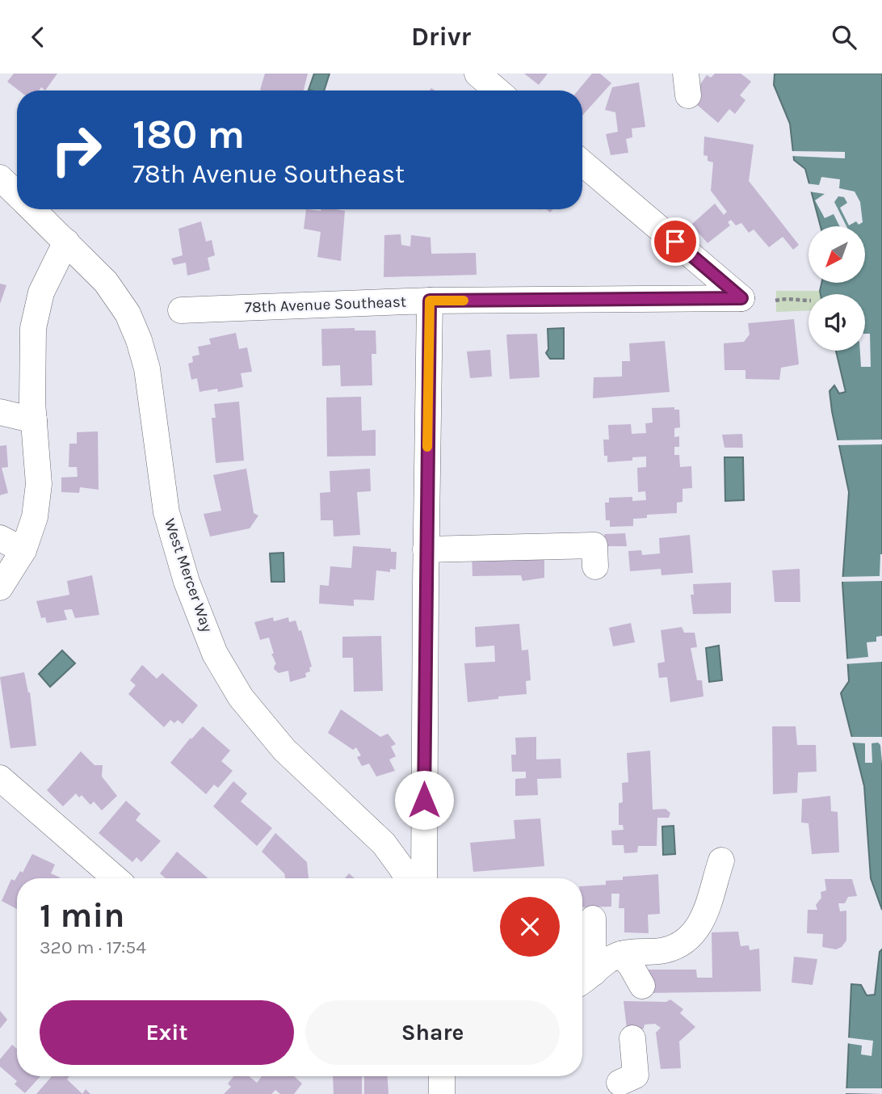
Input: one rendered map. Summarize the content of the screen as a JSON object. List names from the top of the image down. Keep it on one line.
{"streets":{"street":["78th Avenue Southeast","West Mercer Way"]},"north":"bottom left","page":{"header":"Drivr","turn":["180 m","78th Avenue Southeast"],"heading":["1 min","320 m · 17:54"],"buttons":["Exit","Share"]}}
